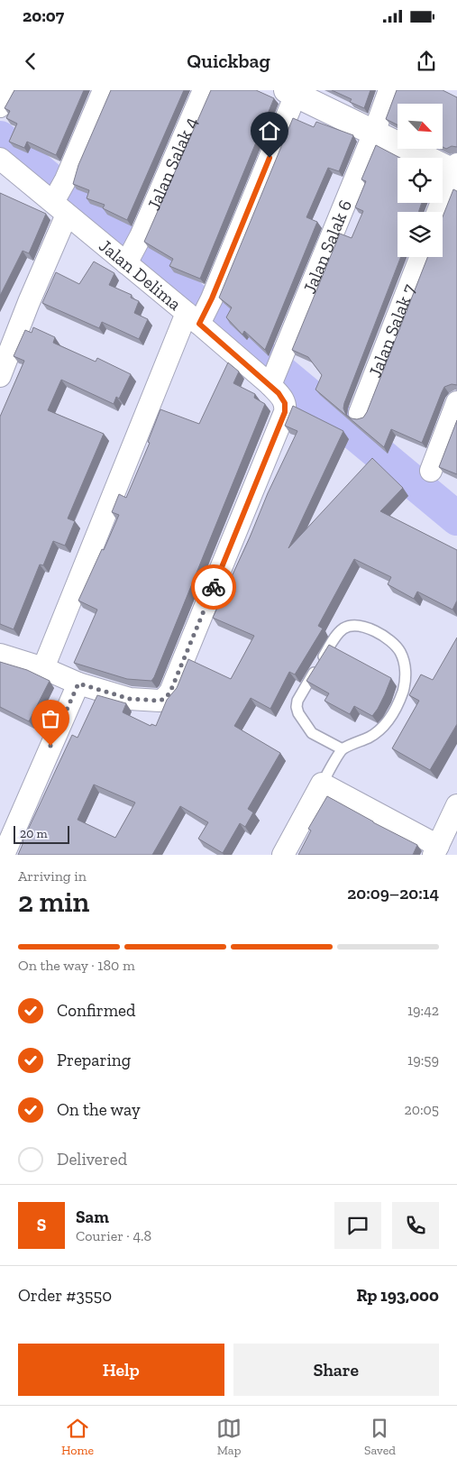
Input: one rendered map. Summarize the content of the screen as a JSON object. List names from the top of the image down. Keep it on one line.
{"streets":{"street":["Jalan Salak 4","Jalan Salak 6","Jalan Delima","Jalan Salak 7"]},"crossings":[["Jalan Salak 4","Jalan Delima"],["Jalan Salak 6","Jalan Delima"]],"scale_bar":"20 m","north":"bottom right","page":{"status":"20:07","header":"Quickbag","scale":"20 m","heading":["2 min","Arriving in","20:09–20:14"],"panel":["Sam","Courier · 4.8","Order #3550","Rp 193,000"],"bar":"On the way · 180 m","list":[["Confirmed","19:42"],["Preparing","19:59"],["On the way","20:05"],"Delivered"],"round":"S","buttons":["Help","Share"],"tabs":["Home","Map","Saved"]}}
